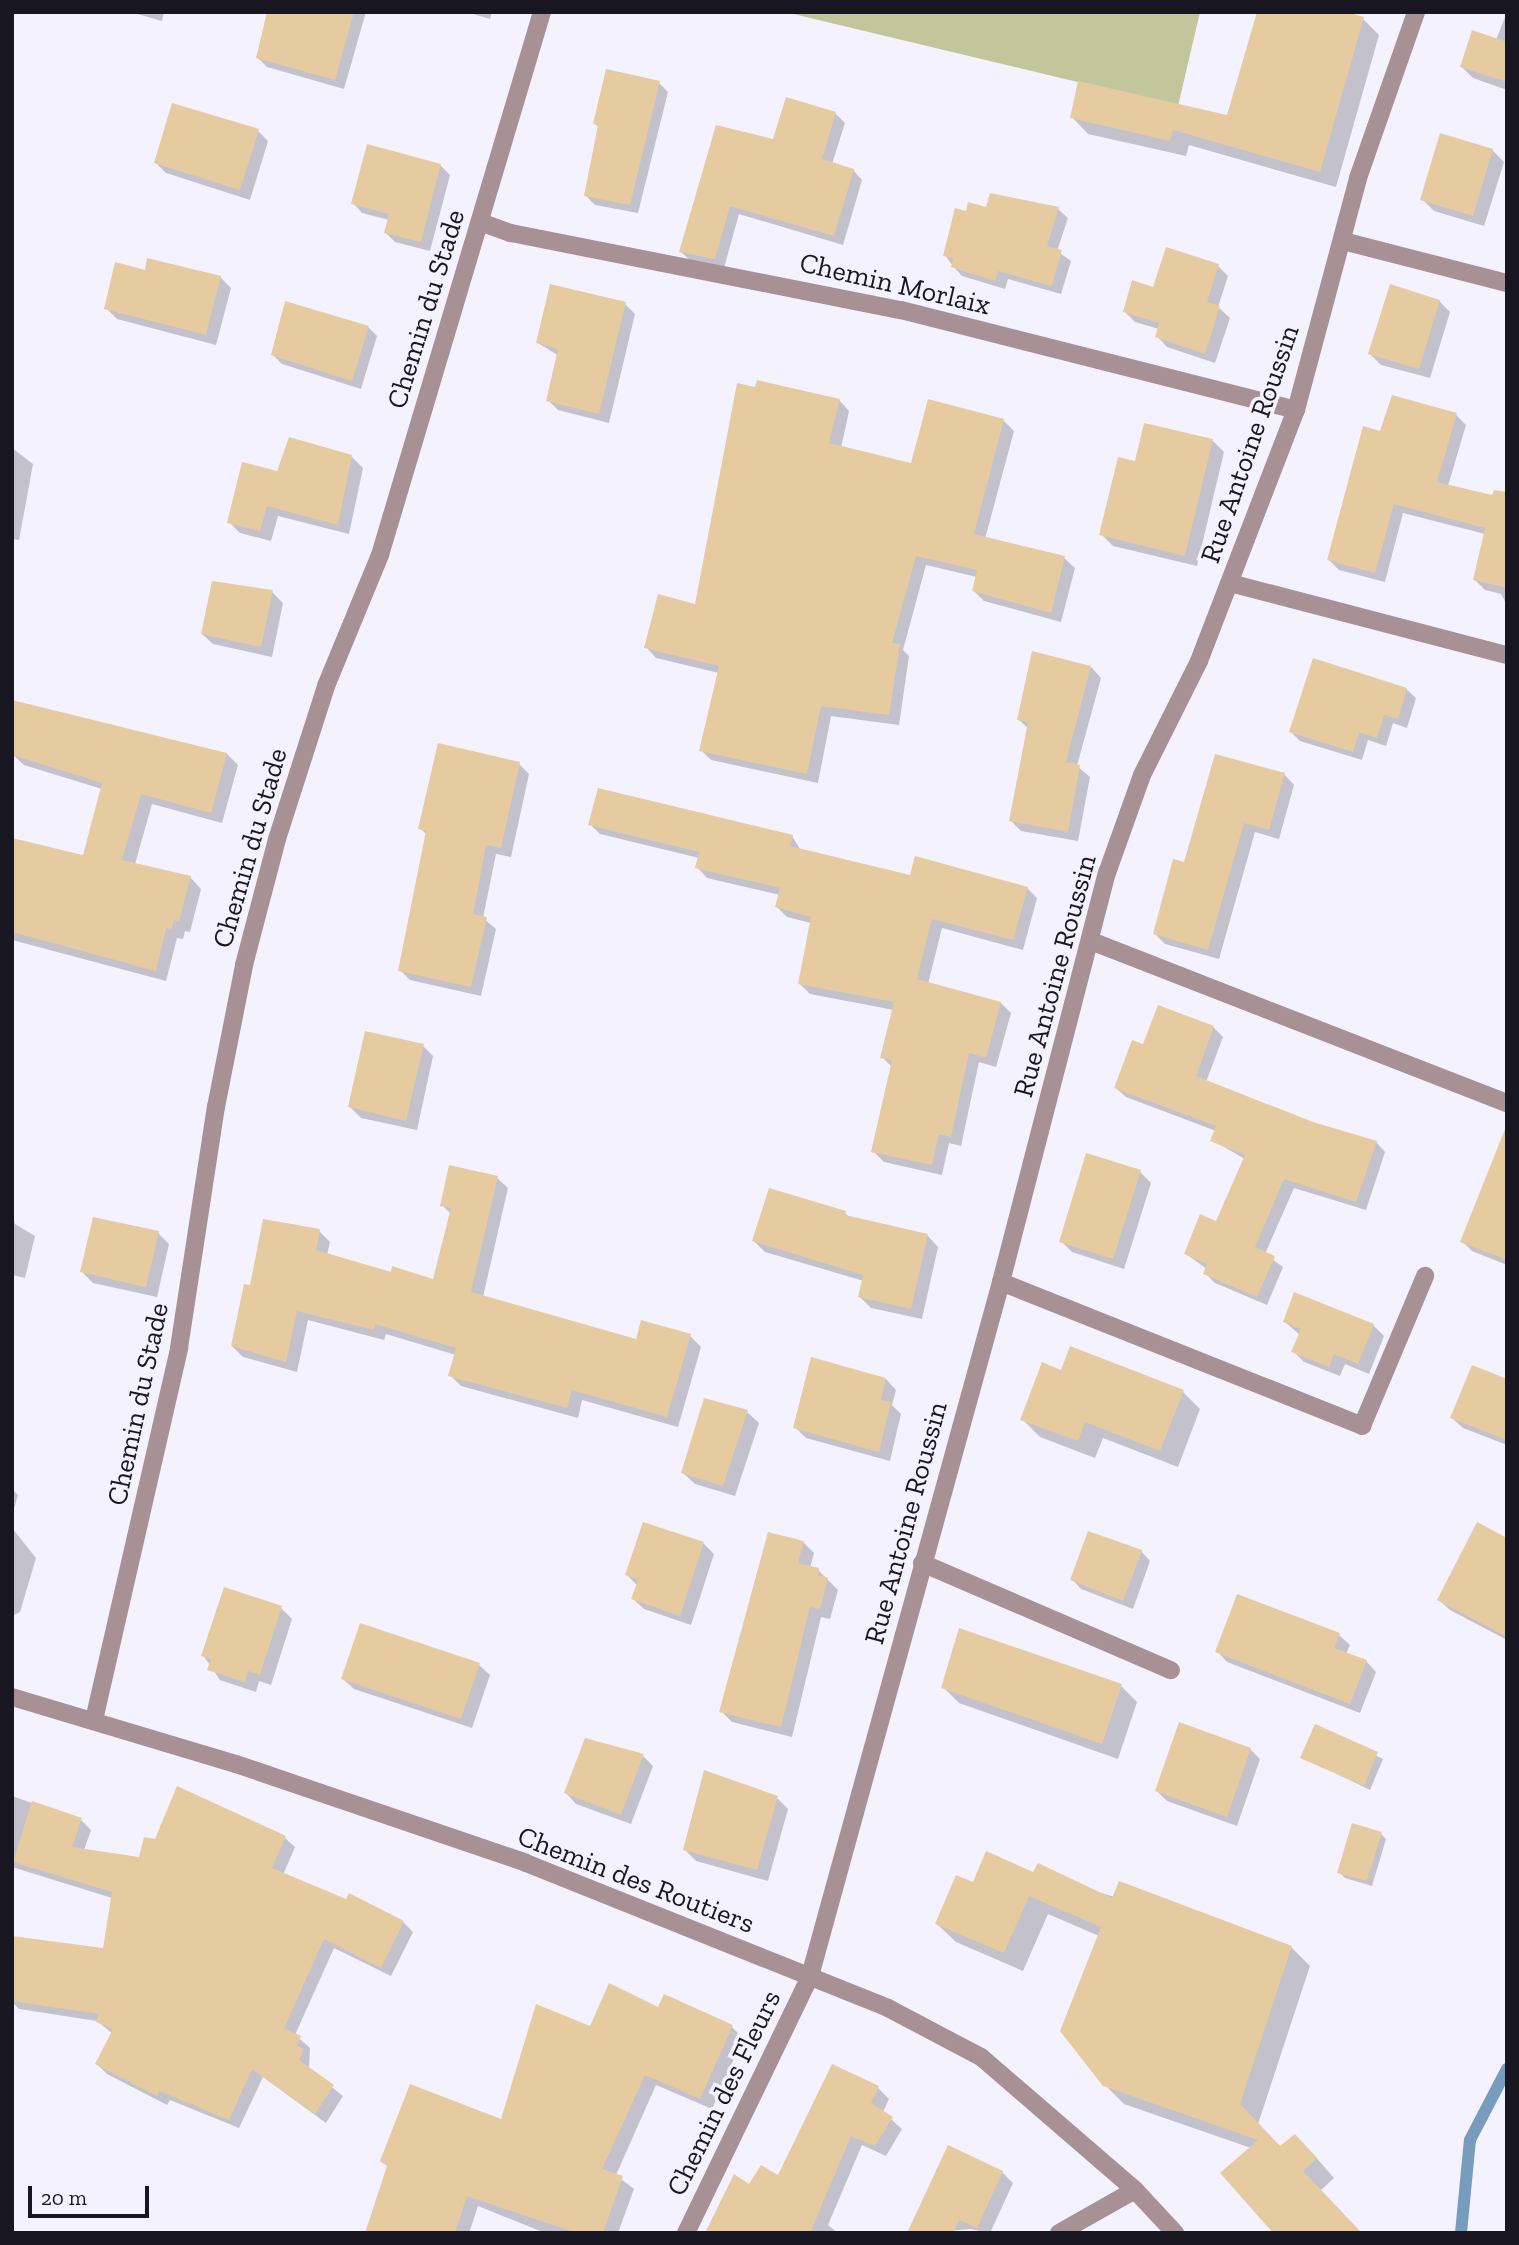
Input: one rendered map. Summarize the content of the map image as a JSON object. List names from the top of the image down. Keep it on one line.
{"streets":{"street":["Chemin Morlaix","Chemin du Stade","Rue Antoine Roussin","Chemin des Routiers","Chemin des Fleurs"]},"crossings":[["Chemin Morlaix","Chemin du Stade"],["Chemin Morlaix","Rue Antoine Roussin"],["Chemin du Stade","Chemin des Routiers"],["Rue Antoine Roussin","Chemin des Routiers"],["Rue Antoine Roussin","Chemin des Fleurs"],["Chemin des Routiers","Chemin des Fleurs"]],"scale_bar":"20 m"}
